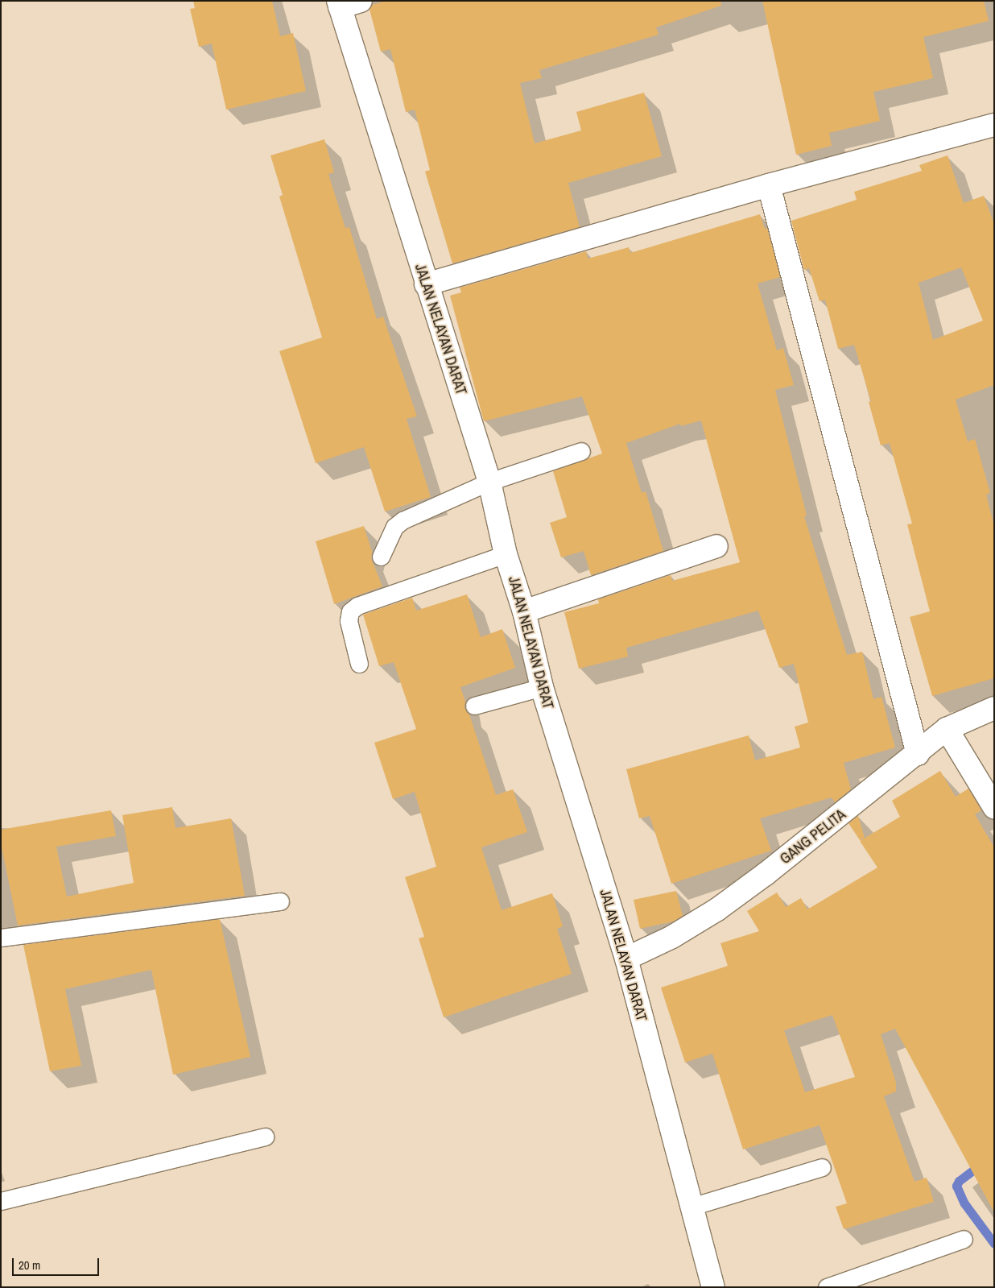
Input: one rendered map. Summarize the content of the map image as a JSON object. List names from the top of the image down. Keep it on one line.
{"streets":{"street":["JALAN NELAYAN DARAT","GANG PELITA"]},"crossings":[["JALAN NELAYAN DARAT","GANG PELITA"]],"scale_bar":"20 m"}
